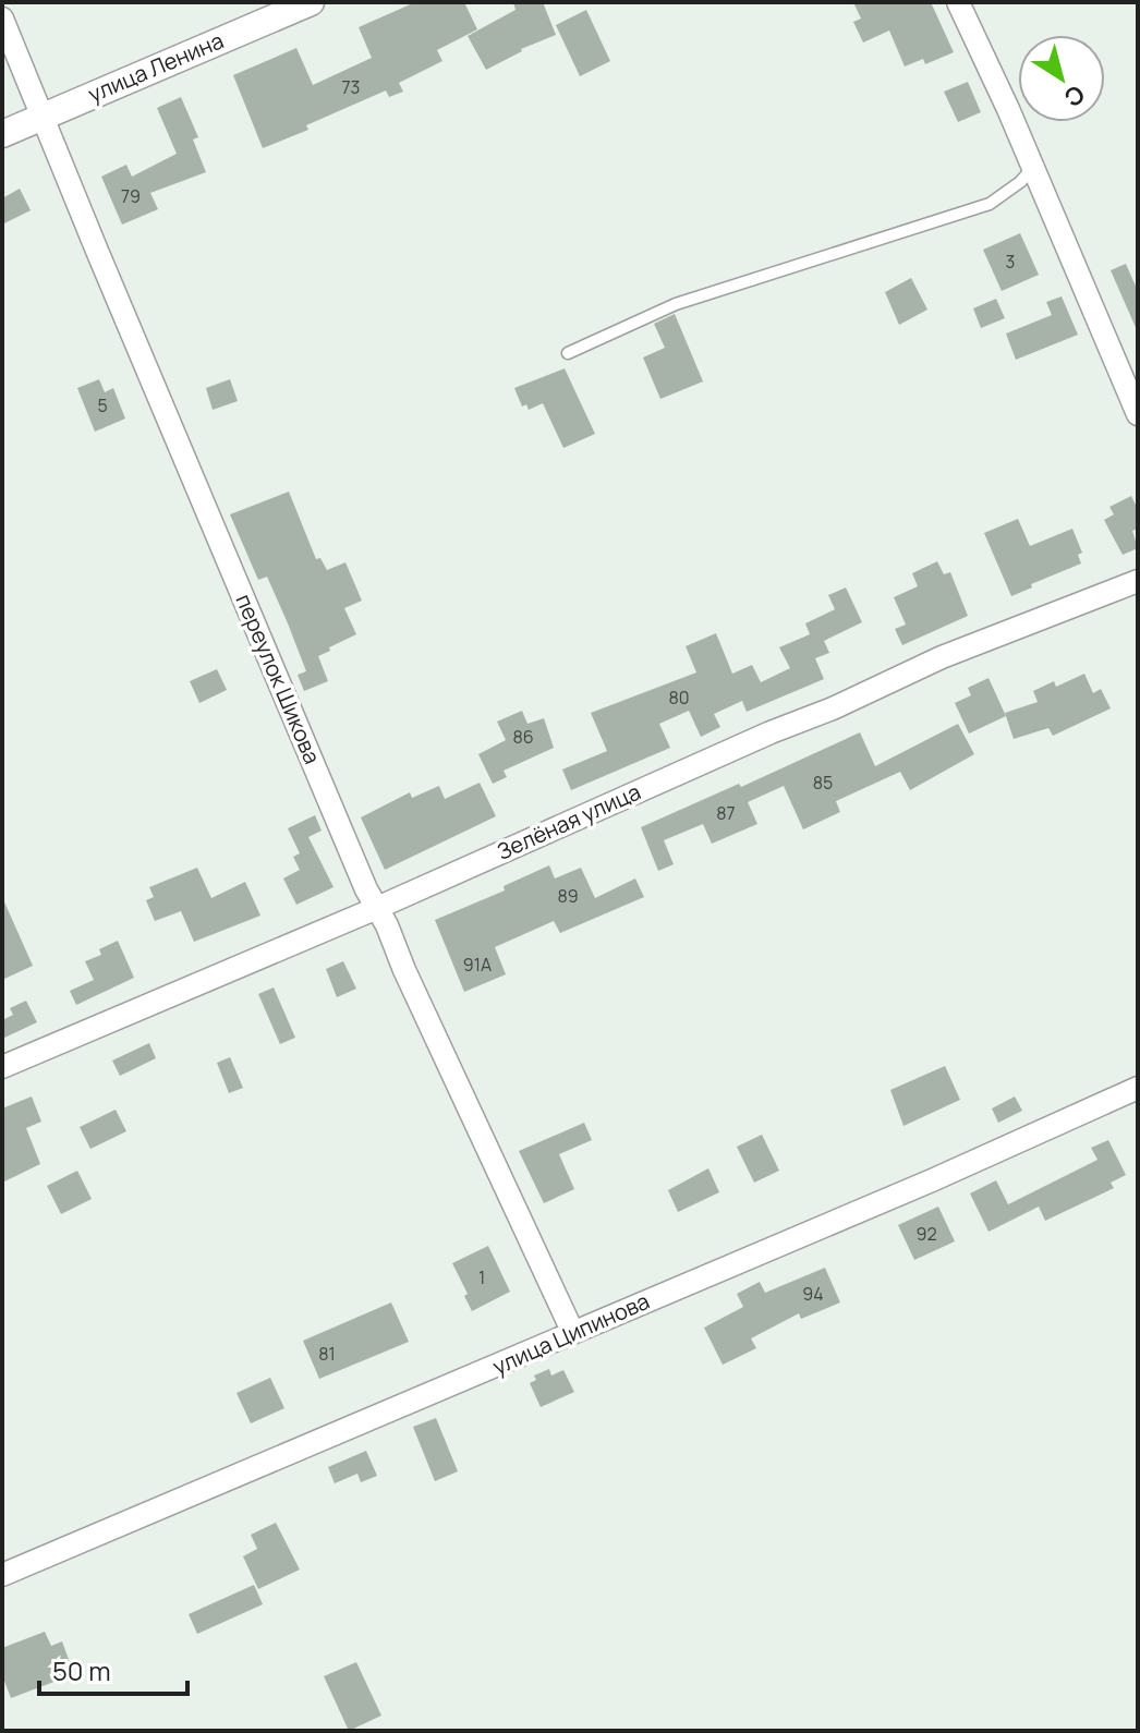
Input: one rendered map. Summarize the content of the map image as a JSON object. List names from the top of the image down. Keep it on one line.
{"streets":{"street":["улица Ленина","переулок Шикова","Зелёная улица","улица Ципинова"]},"crossings":[["улица Ленина","переулок Шикова"],["переулок Шикова","Зелёная улица"],["переулок Шикова","улица Ципинова"]],"house_numbers":["73","79","3","5","80","86","85","87","89","91А","92","1","94","81"],"scale_bar":"50 m","north":"bottom right"}
